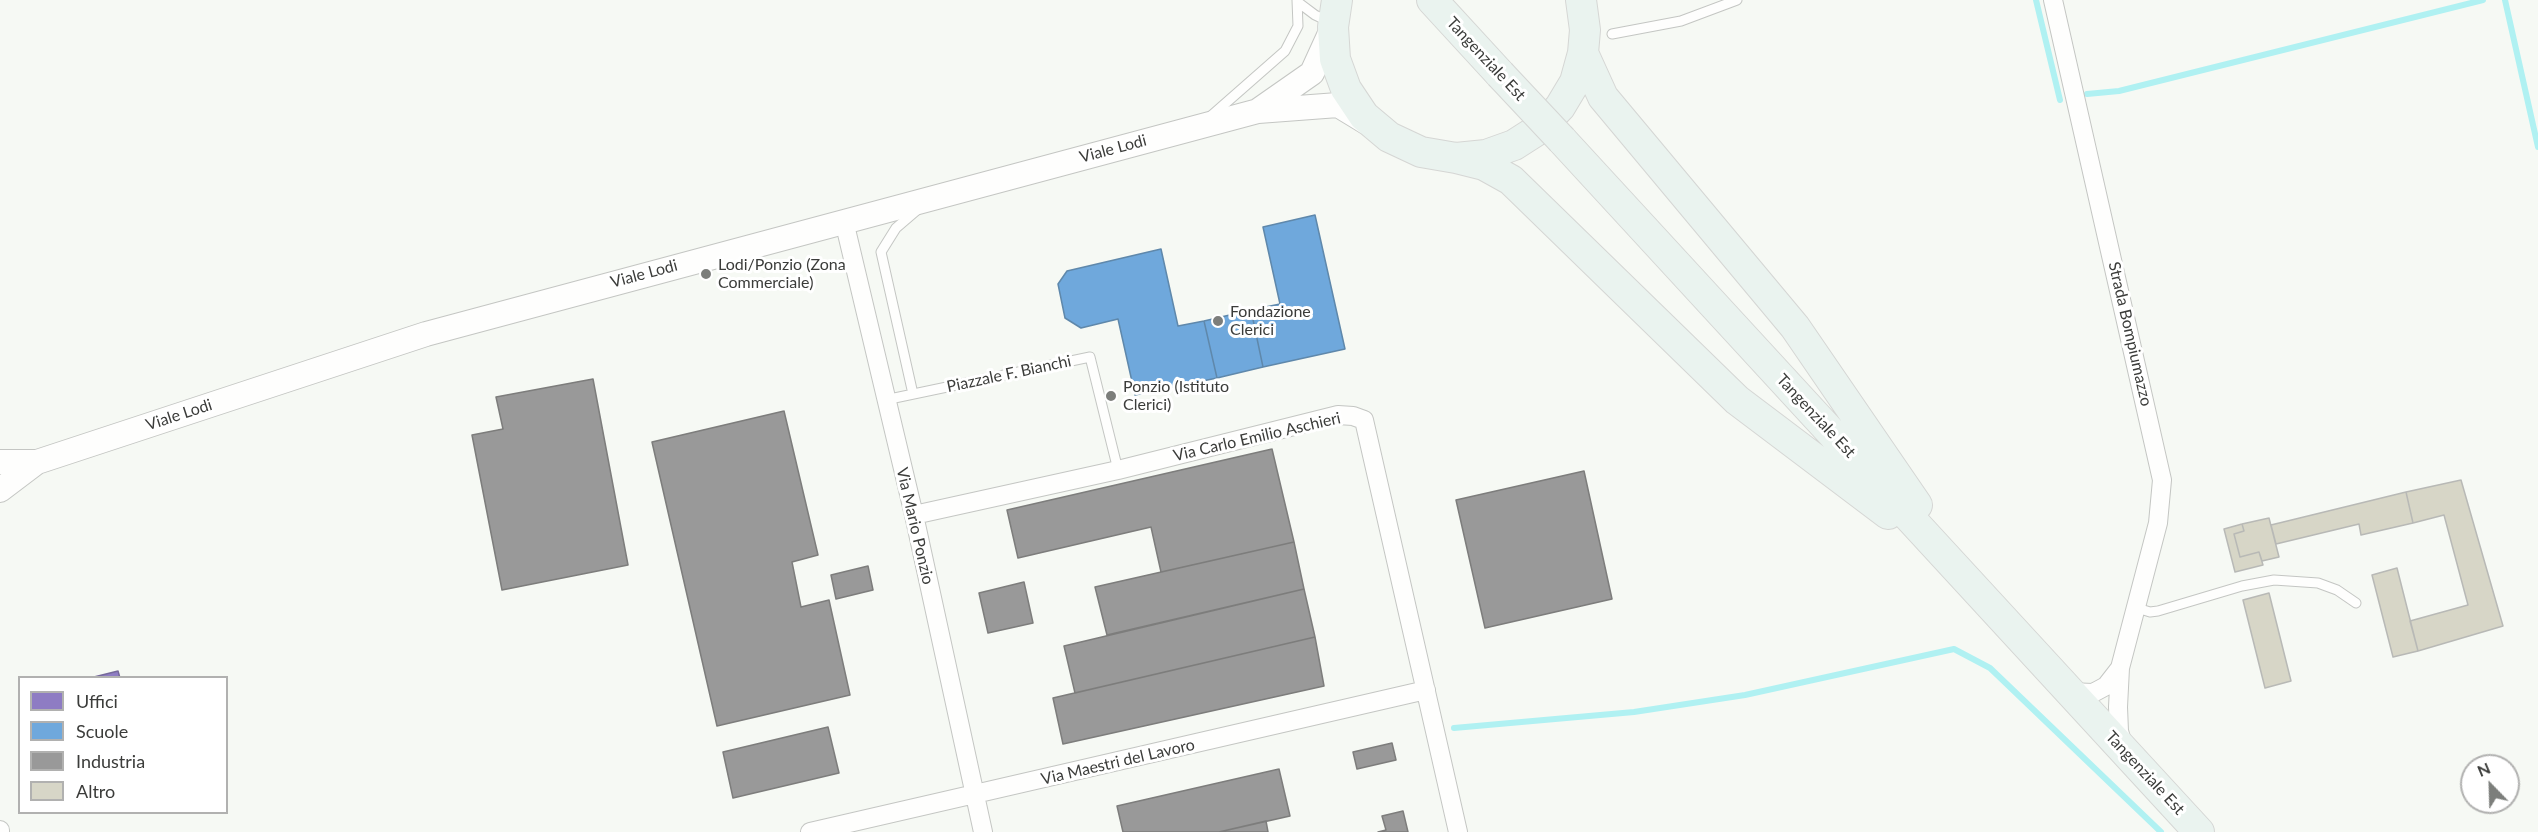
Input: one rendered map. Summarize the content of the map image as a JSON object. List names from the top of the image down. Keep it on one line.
{"streets":{"main road":["Tangenziale Est"],"street":["Viale Lodi","Strada Bompiumazzo","Via Carlo Emilio Aschieri","Via Mario Ponzio","Via Maestri del Lavoro"],"lane":["Piazzale F. Bianchi"]},"crossings":[["Viale Lodi","Via Mario Ponzio"],["Piazzale F. Bianchi","Via Carlo Emilio Aschieri"],["Piazzale F. Bianchi","Via Mario Ponzio"],["Via Carlo Emilio Aschieri","Via Mario Ponzio"],["Via Carlo Emilio Aschieri","Via Maestri del Lavoro"],["Via Mario Ponzio","Via Maestri del Lavoro"]],"places":["Lodi/Ponzio (Zona Commerciale)","Fondazione Clerici","Ponzio (Istituto Clerici)"],"legend":["Uffici","Scuole","Industria","Altro"],"north":"top left"}
